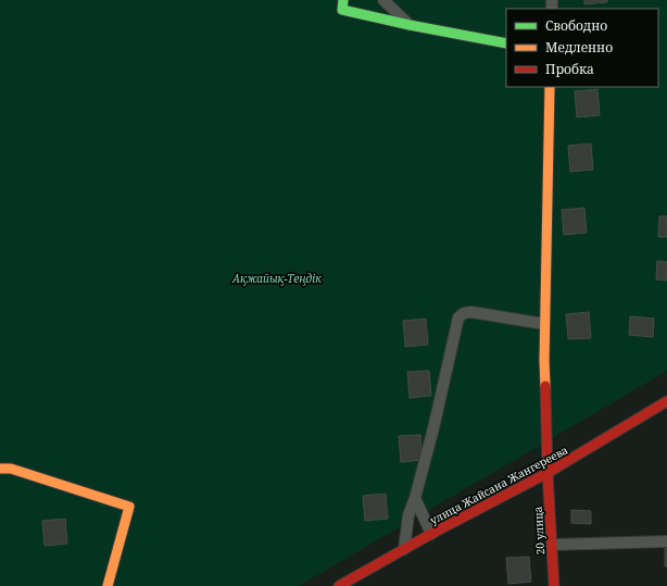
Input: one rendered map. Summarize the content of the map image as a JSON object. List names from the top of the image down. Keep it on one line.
{"streets":{"street":["улица Жайсана Жангереева","20 улица"]},"crossings":[["улица Жайсана Жангереева","20 улица"]],"parks":["Ақжайық-Теңдік"],"legend":["Свободно","Медленно","Пробка"]}
